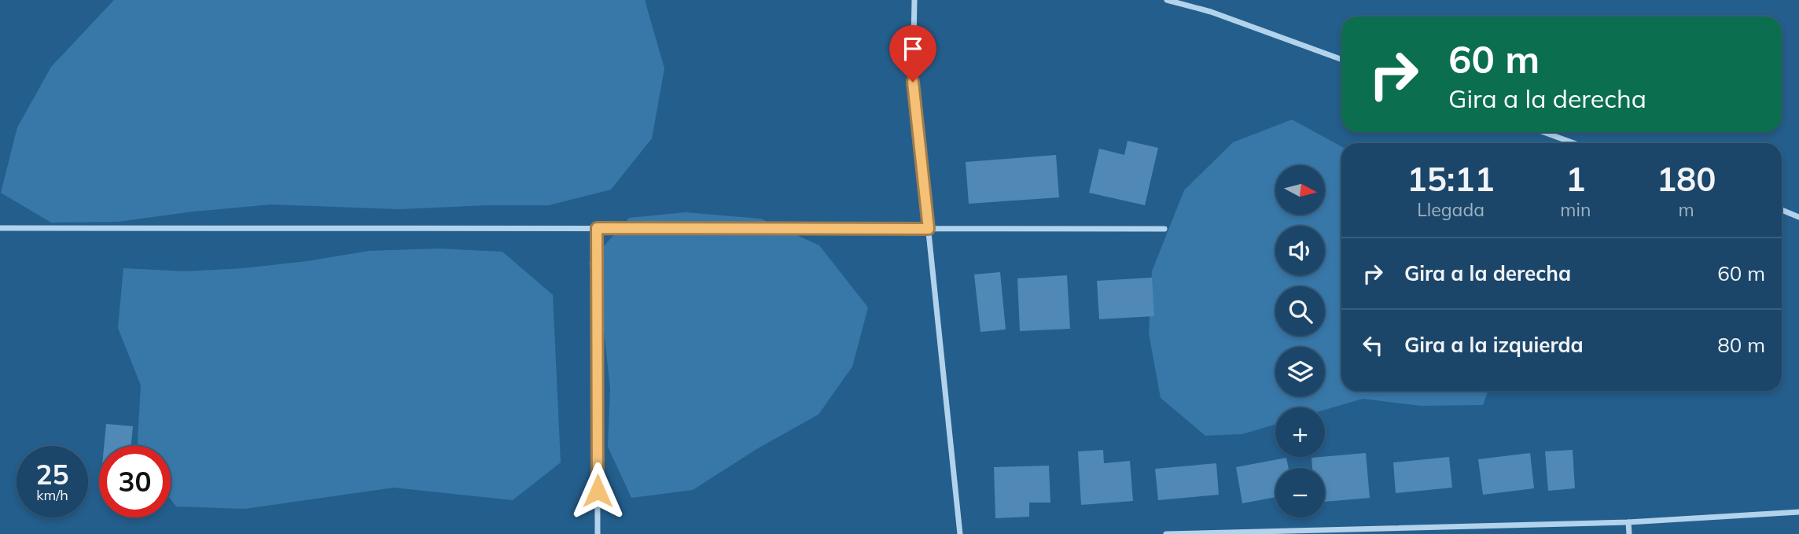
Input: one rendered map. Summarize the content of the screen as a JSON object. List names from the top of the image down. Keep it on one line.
{"north":"right","page":{"turn":["60 m","Gira a la derecha"],"eta":["15:11","Llegada","1","min","180","m"],"map_buttons":["+","−"],"list":[{"name":"Gira a la derecha","value":"60 m"},{"name":"Gira a la izquierda","value":"80 m"}],"speed":"25 km/h","limit":"30"}}
